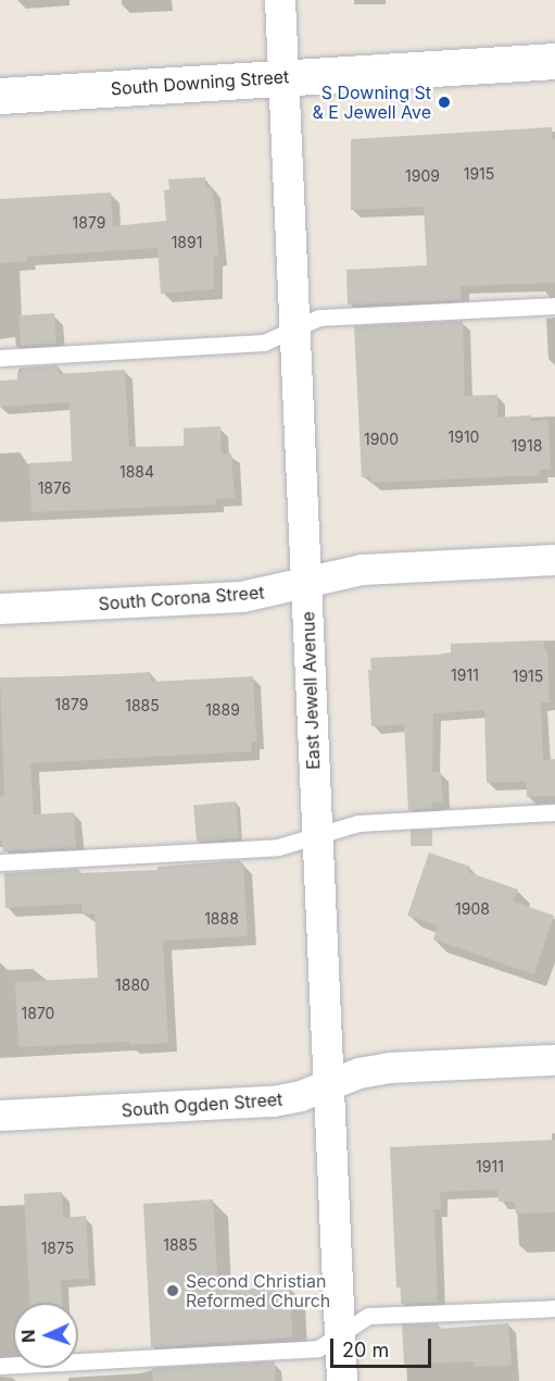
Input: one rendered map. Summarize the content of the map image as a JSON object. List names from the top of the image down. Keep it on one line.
{"streets":{"main road":["South Downing Street"],"street":["South Corona Street","East Jewell Avenue","South Ogden Street"]},"crossings":[["South Downing Street","East Jewell Avenue"],["South Corona Street","East Jewell Avenue"],["East Jewell Avenue","South Ogden Street"]],"places":["S Downing St & E Jewell Ave","Second Christian Reformed Church"],"house_numbers":["1915","1909","1879","1891","1910","1900","1918","1884","1876","1911","1915","1879","1885","1889","1908","1888","1880","1870","1911","1885","1875"],"scale_bar":"20 m","north":"left"}
